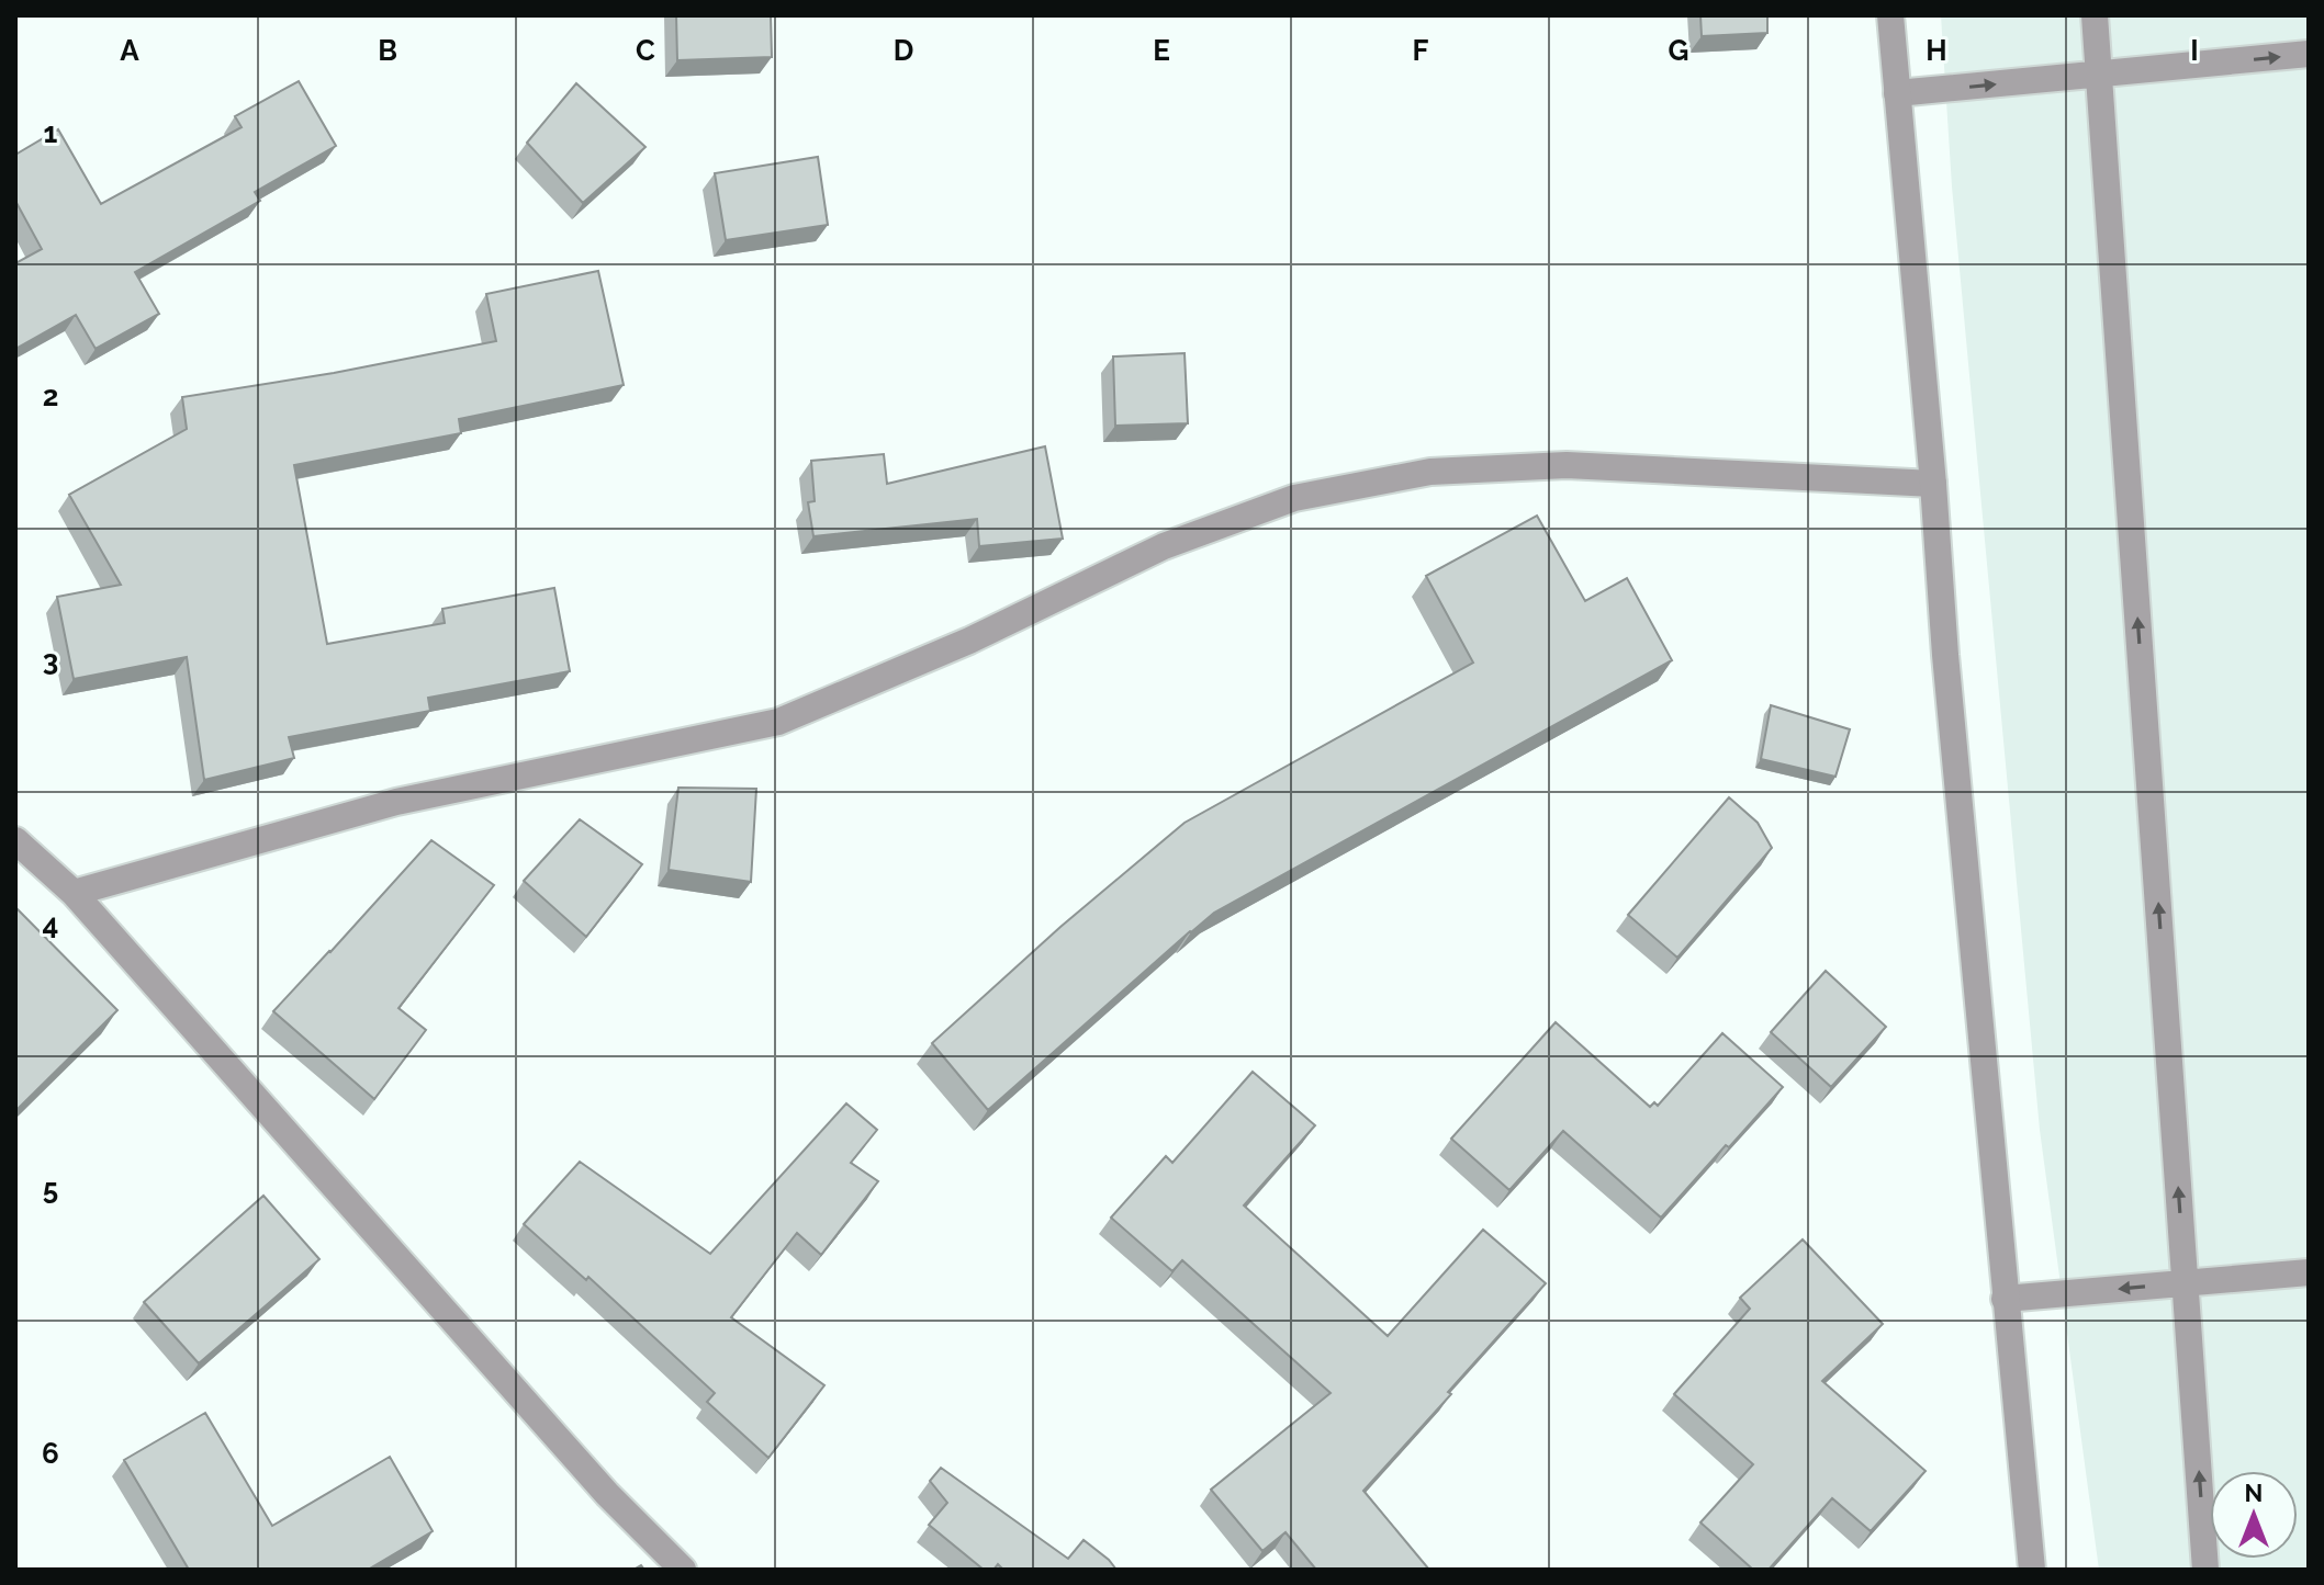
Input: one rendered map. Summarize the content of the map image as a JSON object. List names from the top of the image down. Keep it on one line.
{"north":"top","grid":{"columns":["A","B","C","D","E","F","G","H","I"],"rows":["1","2","3","4","5","6"]}}
